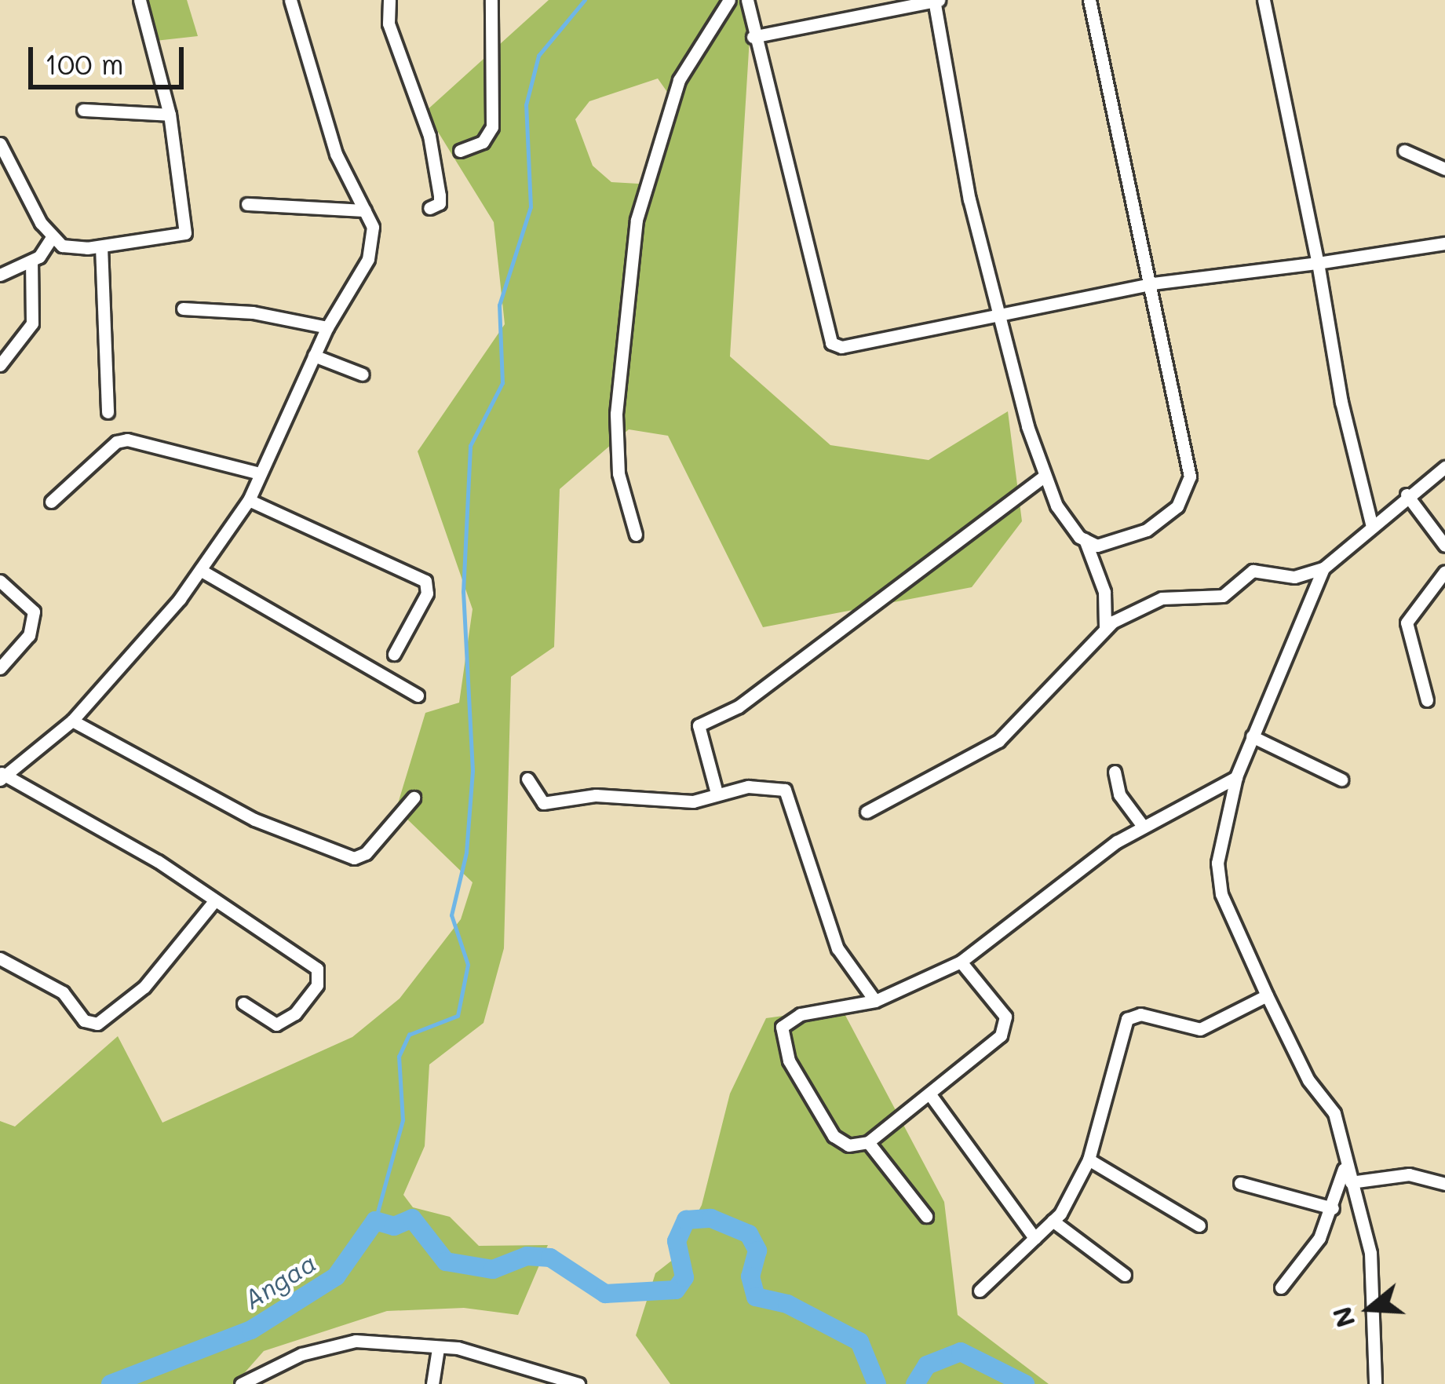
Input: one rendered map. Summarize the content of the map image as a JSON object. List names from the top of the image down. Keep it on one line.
{"water":["Angaa"],"scale_bar":"100 m","north":"left"}
